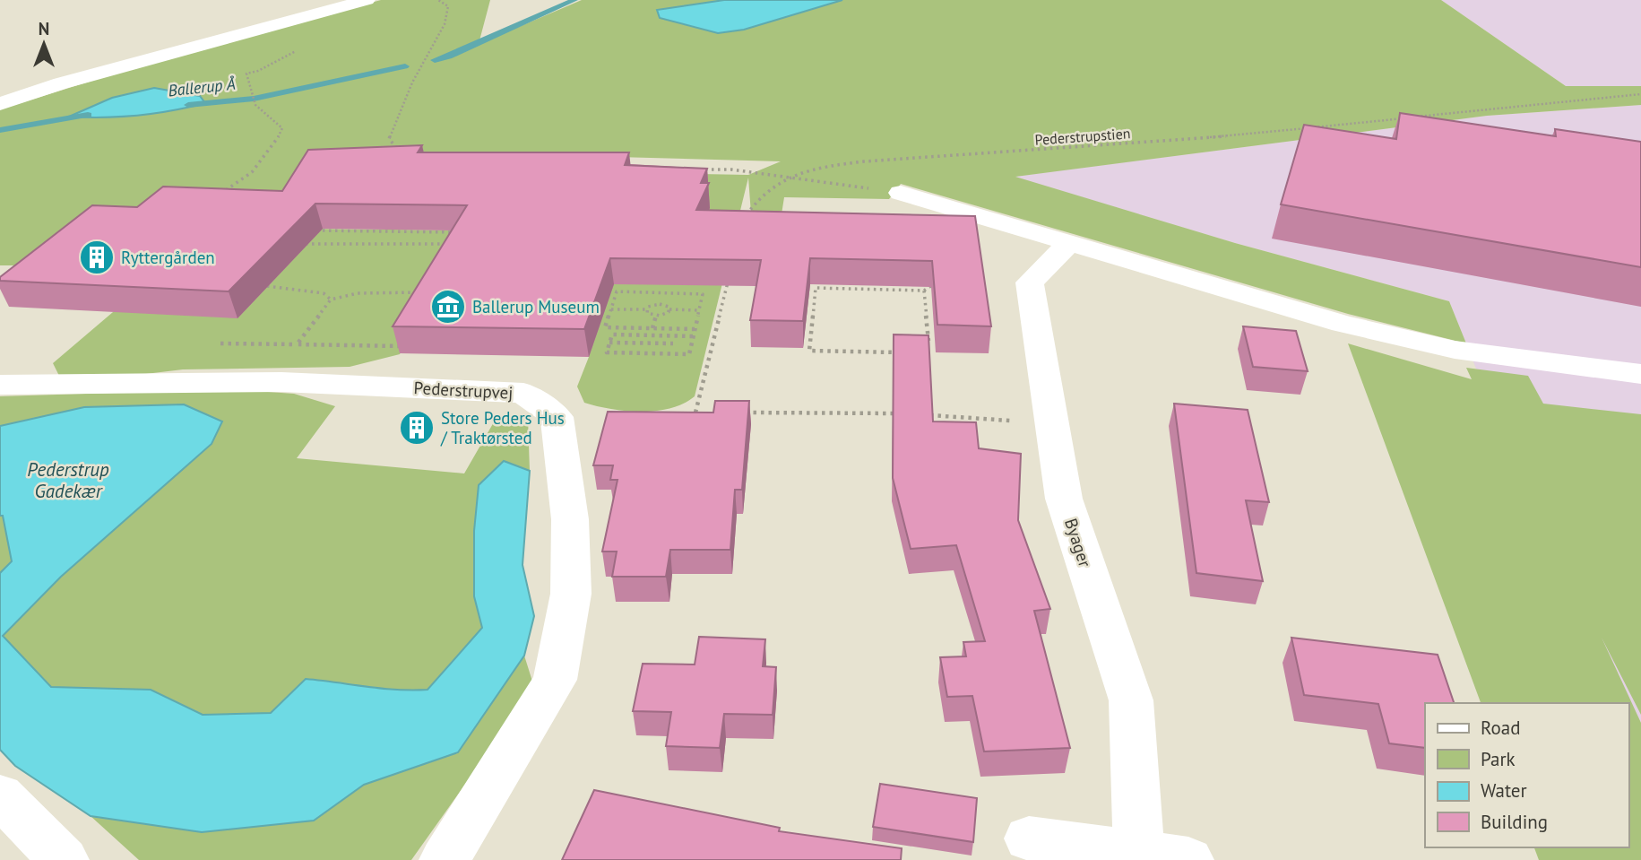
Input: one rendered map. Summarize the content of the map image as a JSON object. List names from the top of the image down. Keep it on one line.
{"streets":{"street":["Pederstrupvej","Byager"],"path":["Pederstrupstien"]},"water":["Ballerup Å","Pederstrup Gadekær"],"places":{"building":["Ryttergården","Store Peders Hus / Traktørsted"],"museum":["Ballerup Museum"]},"legend":["Road","Park","Water","Building"],"north":"top"}
